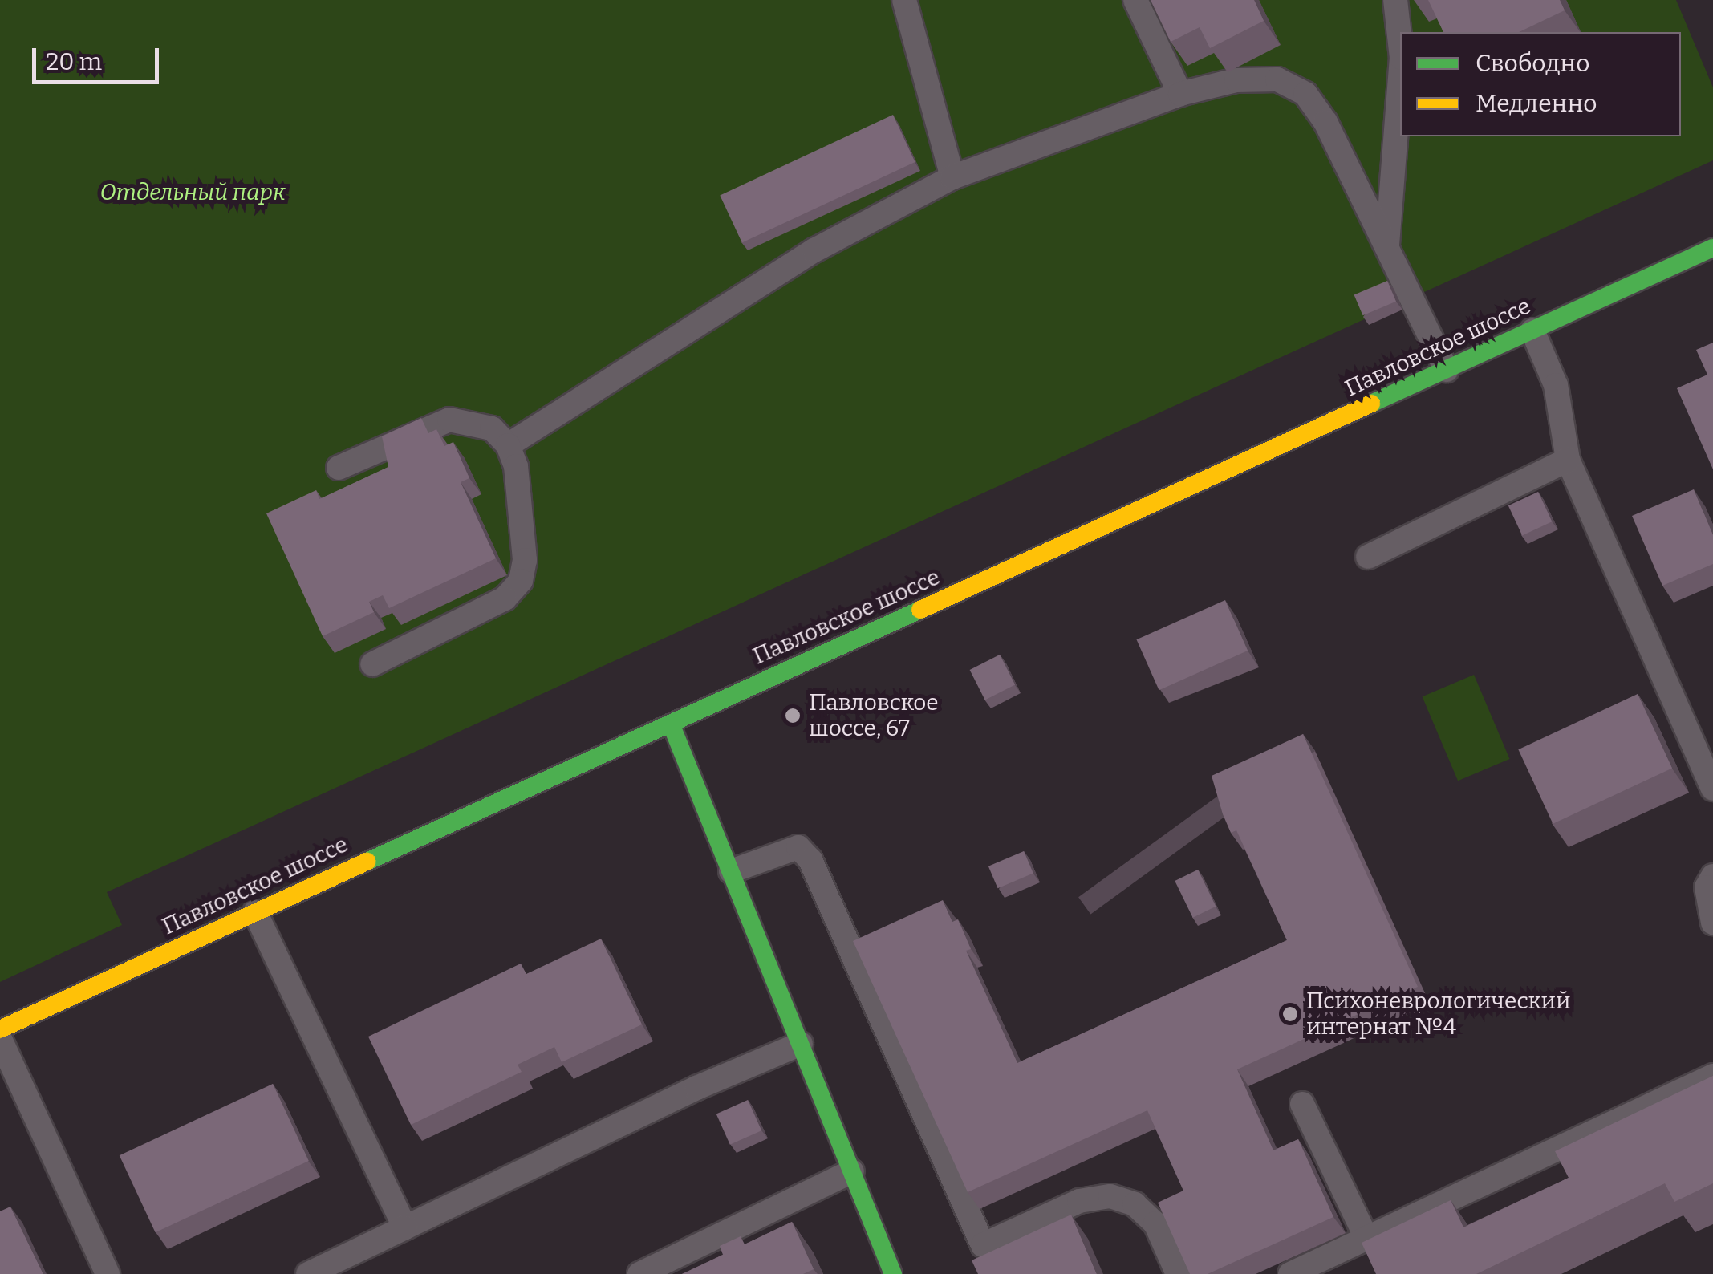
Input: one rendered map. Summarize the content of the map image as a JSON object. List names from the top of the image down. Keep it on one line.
{"streets":{"main road":["Павловское шоссе"]},"parks":["Отдельный парк"],"places":["Павловское шоссе, 67","Психоневрологический интернат №4"],"legend":["Свободно","Медленно"],"scale_bar":"20 m"}
